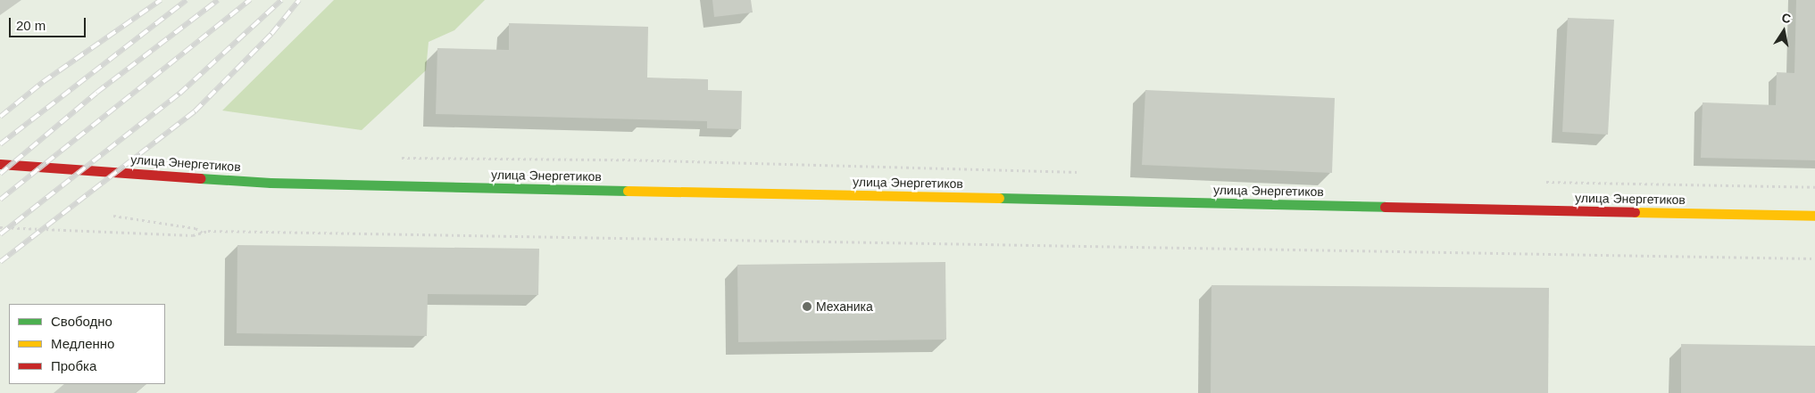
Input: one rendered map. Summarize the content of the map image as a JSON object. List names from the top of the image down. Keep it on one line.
{"streets":{"main road":["улица Энергетиков"]},"places":["Механика"],"legend":["Свободно","Медленно","Пробка"],"scale_bar":"20 m","north":"top"}
